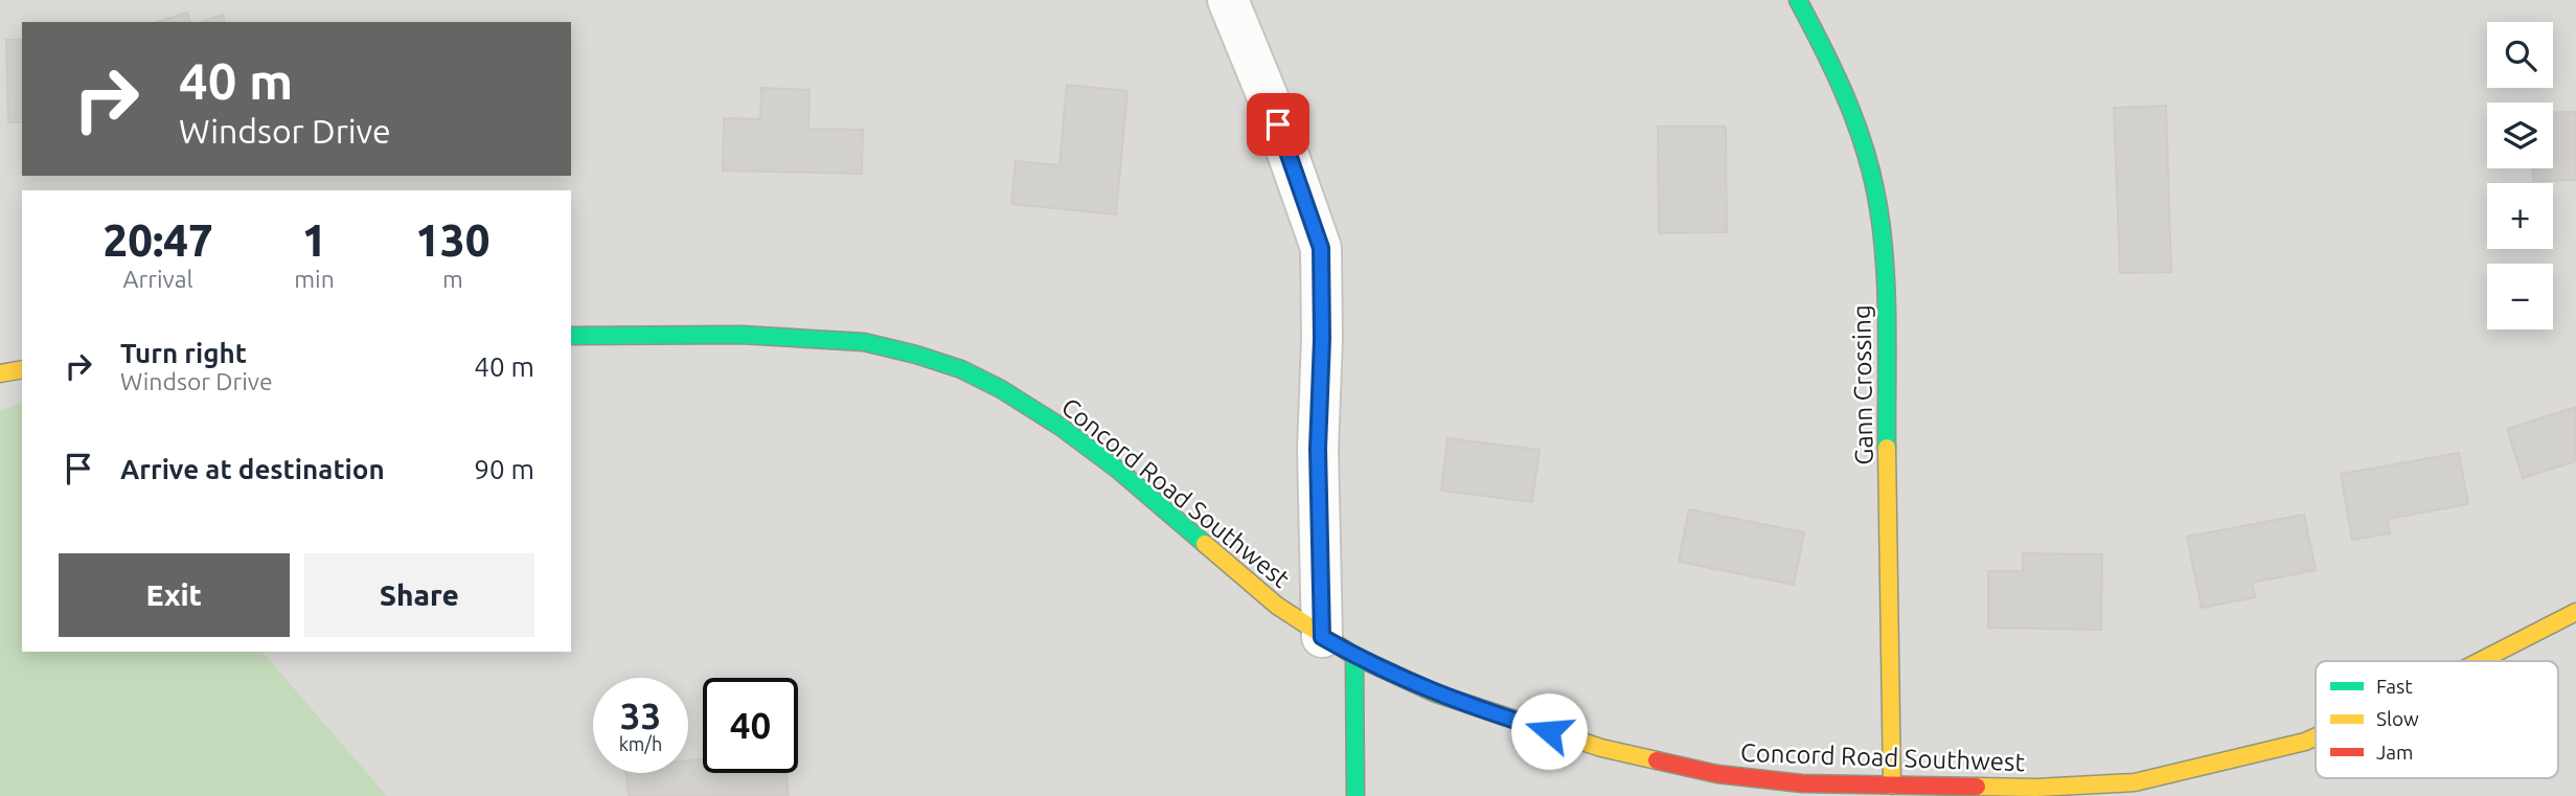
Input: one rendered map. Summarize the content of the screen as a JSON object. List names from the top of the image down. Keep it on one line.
{"streets":{"street":["Gann Crossing","Concord Road Southwest"]},"crossings":[["Gann Crossing","Concord Road Southwest"]],"legend":["Fast","Slow","Jam"],"page":{"map_buttons":["+","−"],"turn":["40 m","Windsor Drive"],"eta":["20:47","Arrival","1","min","130","m"],"list":[{"name":"Turn right","note":"Windsor Drive","value":"40 m"},{"name":"Arrive at destination","value":"90 m"}],"buttons":["Exit","Share"],"speed":"33 km/h","limit":"40"}}
